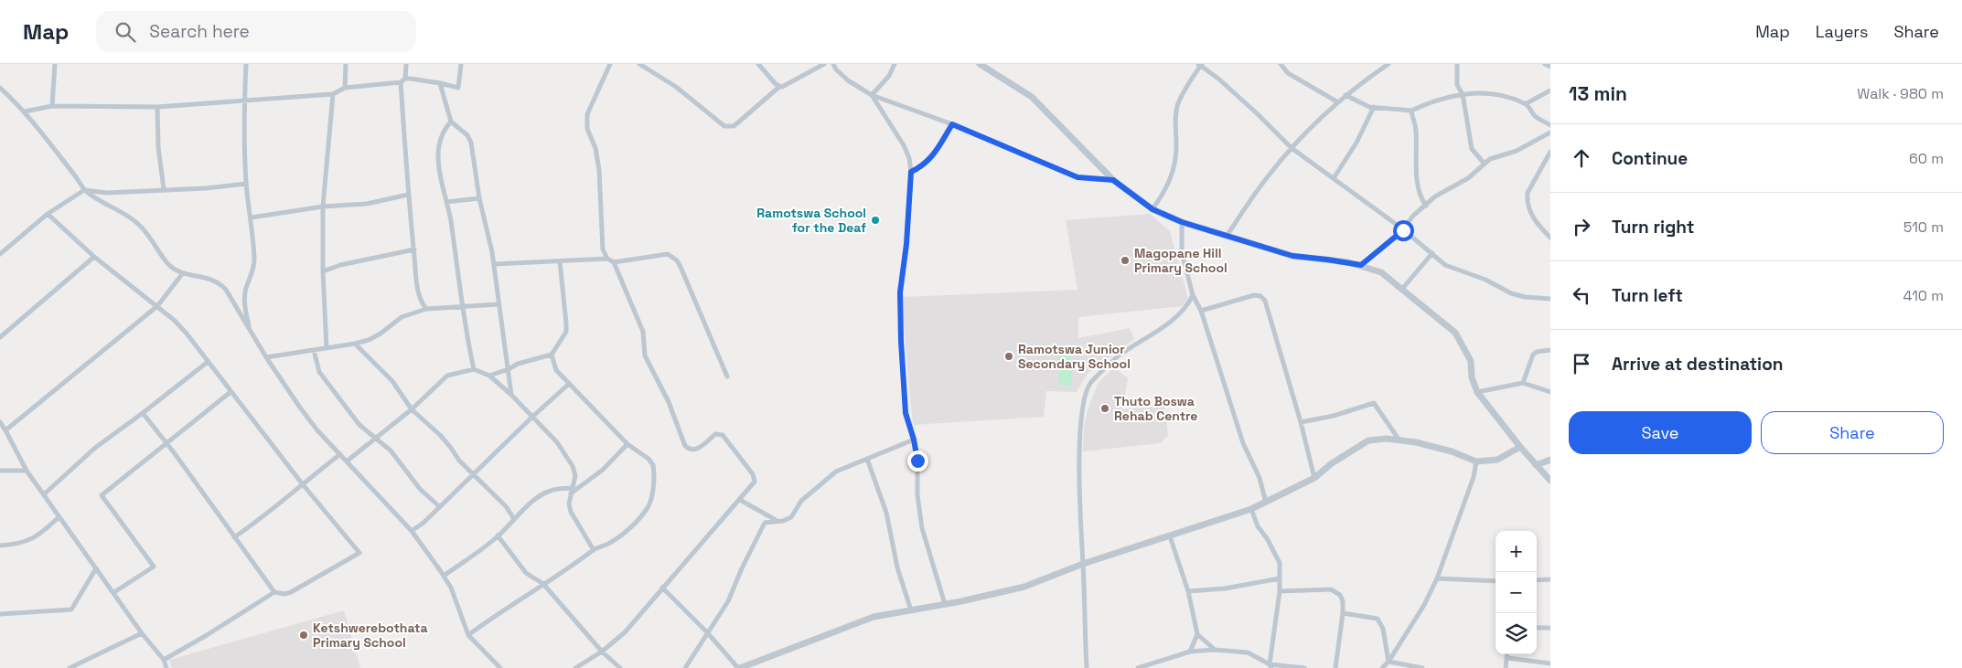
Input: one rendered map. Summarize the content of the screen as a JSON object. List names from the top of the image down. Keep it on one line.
{"places":["Ramotswa School for the Deaf","Magopane Hill Primary School","Ramotswa Junior Secondary School","Thuto Boswa Rehab Centre","Ketshwerebothata Primary School"],"page":{"header":"Map","search":"Search here","nav":["Map","Layers","Share"],"heading":["13 min","Walk · 980 m"],"list":[["Continue","60 m"],["Turn right","510 m"],["Turn left","410 m"],"Arrive at destination"],"buttons":["Save","Share"],"map_buttons":["+","−"]}}
